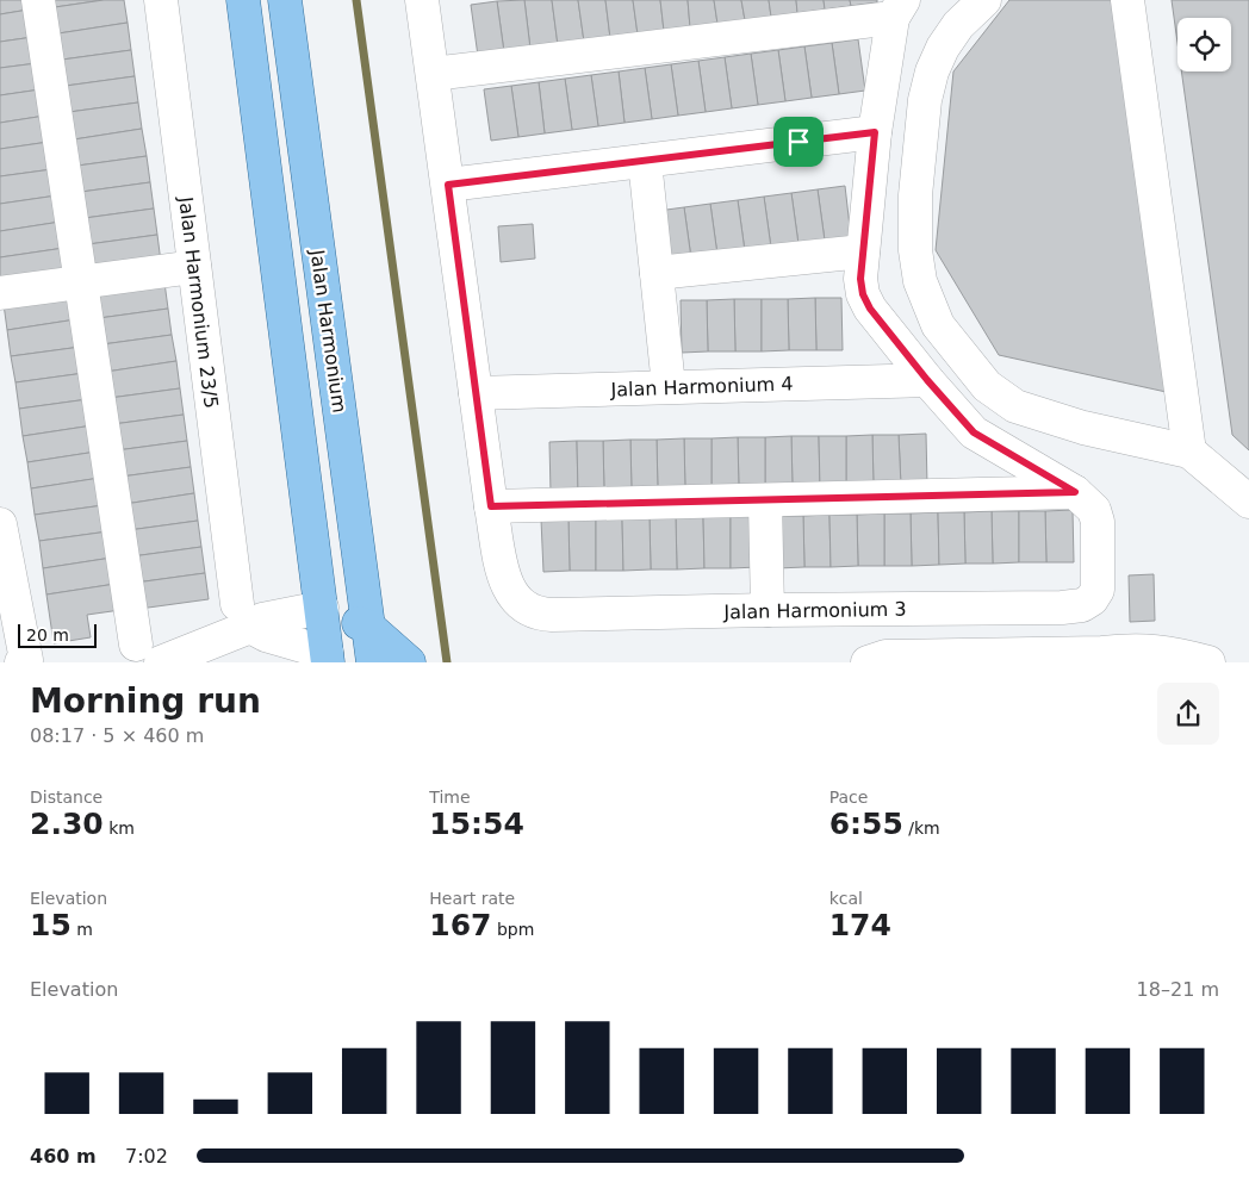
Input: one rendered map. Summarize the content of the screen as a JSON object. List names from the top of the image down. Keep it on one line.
{"streets":{"main road":["Jalan Harmonium"],"street":["Jalan Harmonium 23/5","Jalan Harmonium 4","Jalan Harmonium 3"]},"crossings":[["Jalan Harmonium 4","Jalan Harmonium 3"]],"scale_bar":"20 m","page":{"scale":"20 m","heading":["Morning run","08:17 · 5 × 460 m"],"stats":[["Distance","2.30 km"],["Time","15:54"],["Pace","6:55 /km"],["Elevation","15 m"],["Heart rate","167 bpm"],["kcal","174"]],"chart":["Elevation","18–21 m"],"list":[{"name":"460 m","note":"7:02"}]}}
